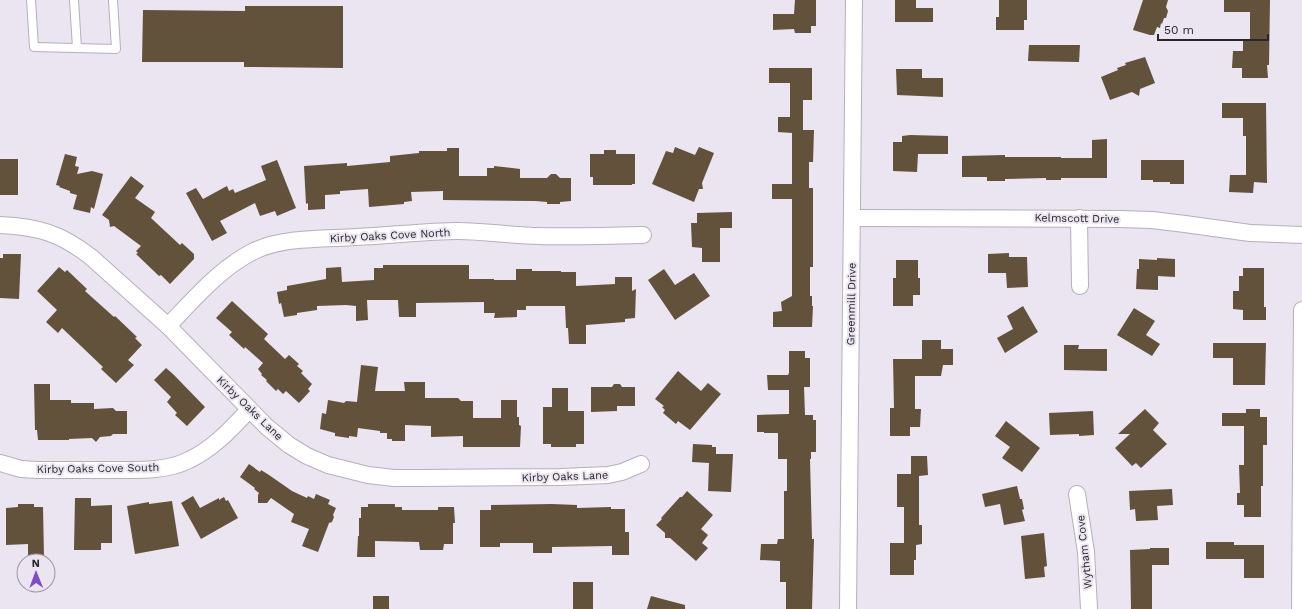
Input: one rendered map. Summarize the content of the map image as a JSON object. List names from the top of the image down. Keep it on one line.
{"streets":{"street":["Kelmscott Drive","Kirby Oaks Cove North","Greenmill Drive","Kirby Oaks Lane","Kirby Oaks Cove South","Wytham Cove"]},"crossings":[["Kelmscott Drive","Greenmill Drive"],["Kirby Oaks Cove North","Kirby Oaks Lane"],["Kirby Oaks Lane","Kirby Oaks Cove South"]],"scale_bar":"50 m","north":"top"}
